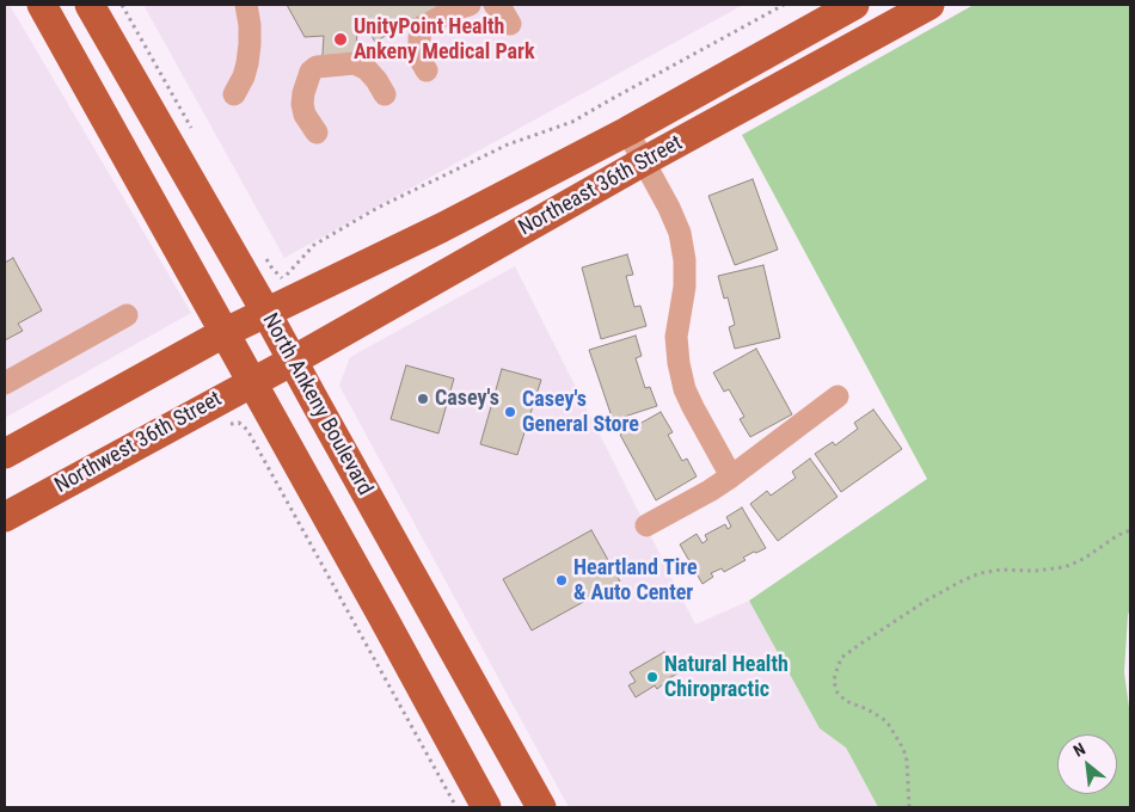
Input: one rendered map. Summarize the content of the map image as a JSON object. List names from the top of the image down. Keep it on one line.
{"streets":{"main road":["Northeast 36th Street","North Ankeny Boulevard","Northwest 36th Street"]},"crossings":[["Northeast 36th Street","North Ankeny Boulevard"],["Northeast 36th Street","Northwest 36th Street"],["North Ankeny Boulevard","Northwest 36th Street"]],"places":["UnityPoint Health Ankeny Medical Park","Casey's","Casey's General Store","Heartland Tire & Auto Center","Natural Health Chiropractic"],"north":"top left"}
